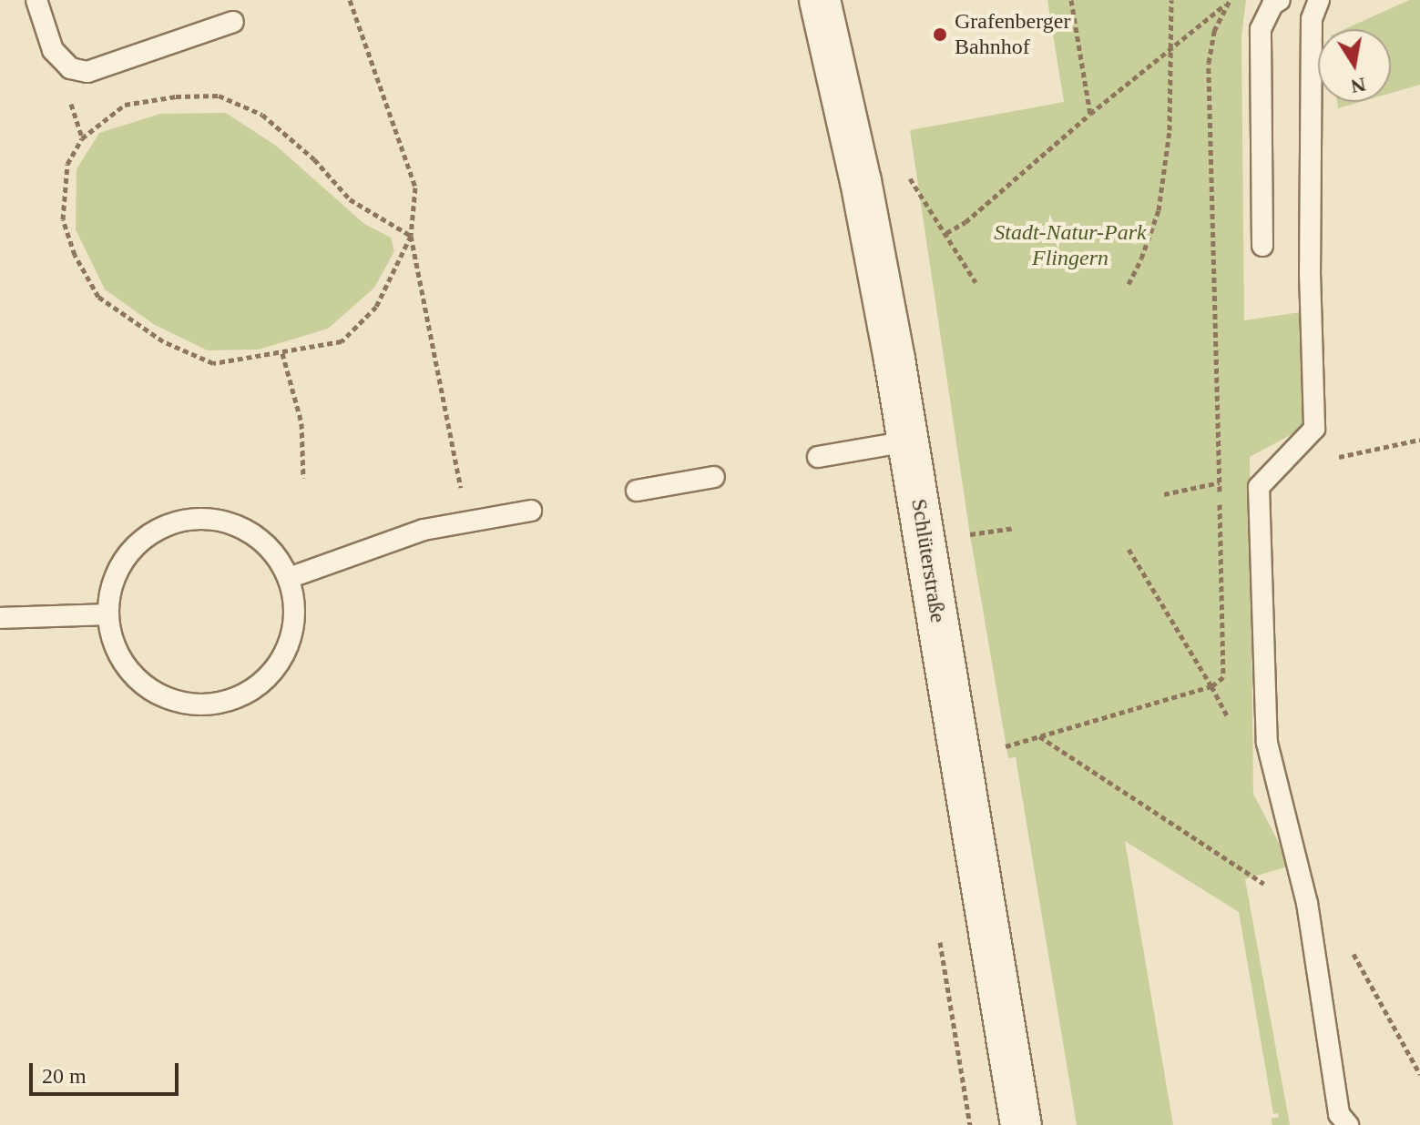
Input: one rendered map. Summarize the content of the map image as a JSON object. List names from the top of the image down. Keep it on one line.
{"streets":{"street":["Schlüterstraße"]},"parks":["Stadt-Natur-Park Flingern"],"places":["Grafenberger Bahnhof"],"scale_bar":"20 m","north":"bottom"}
